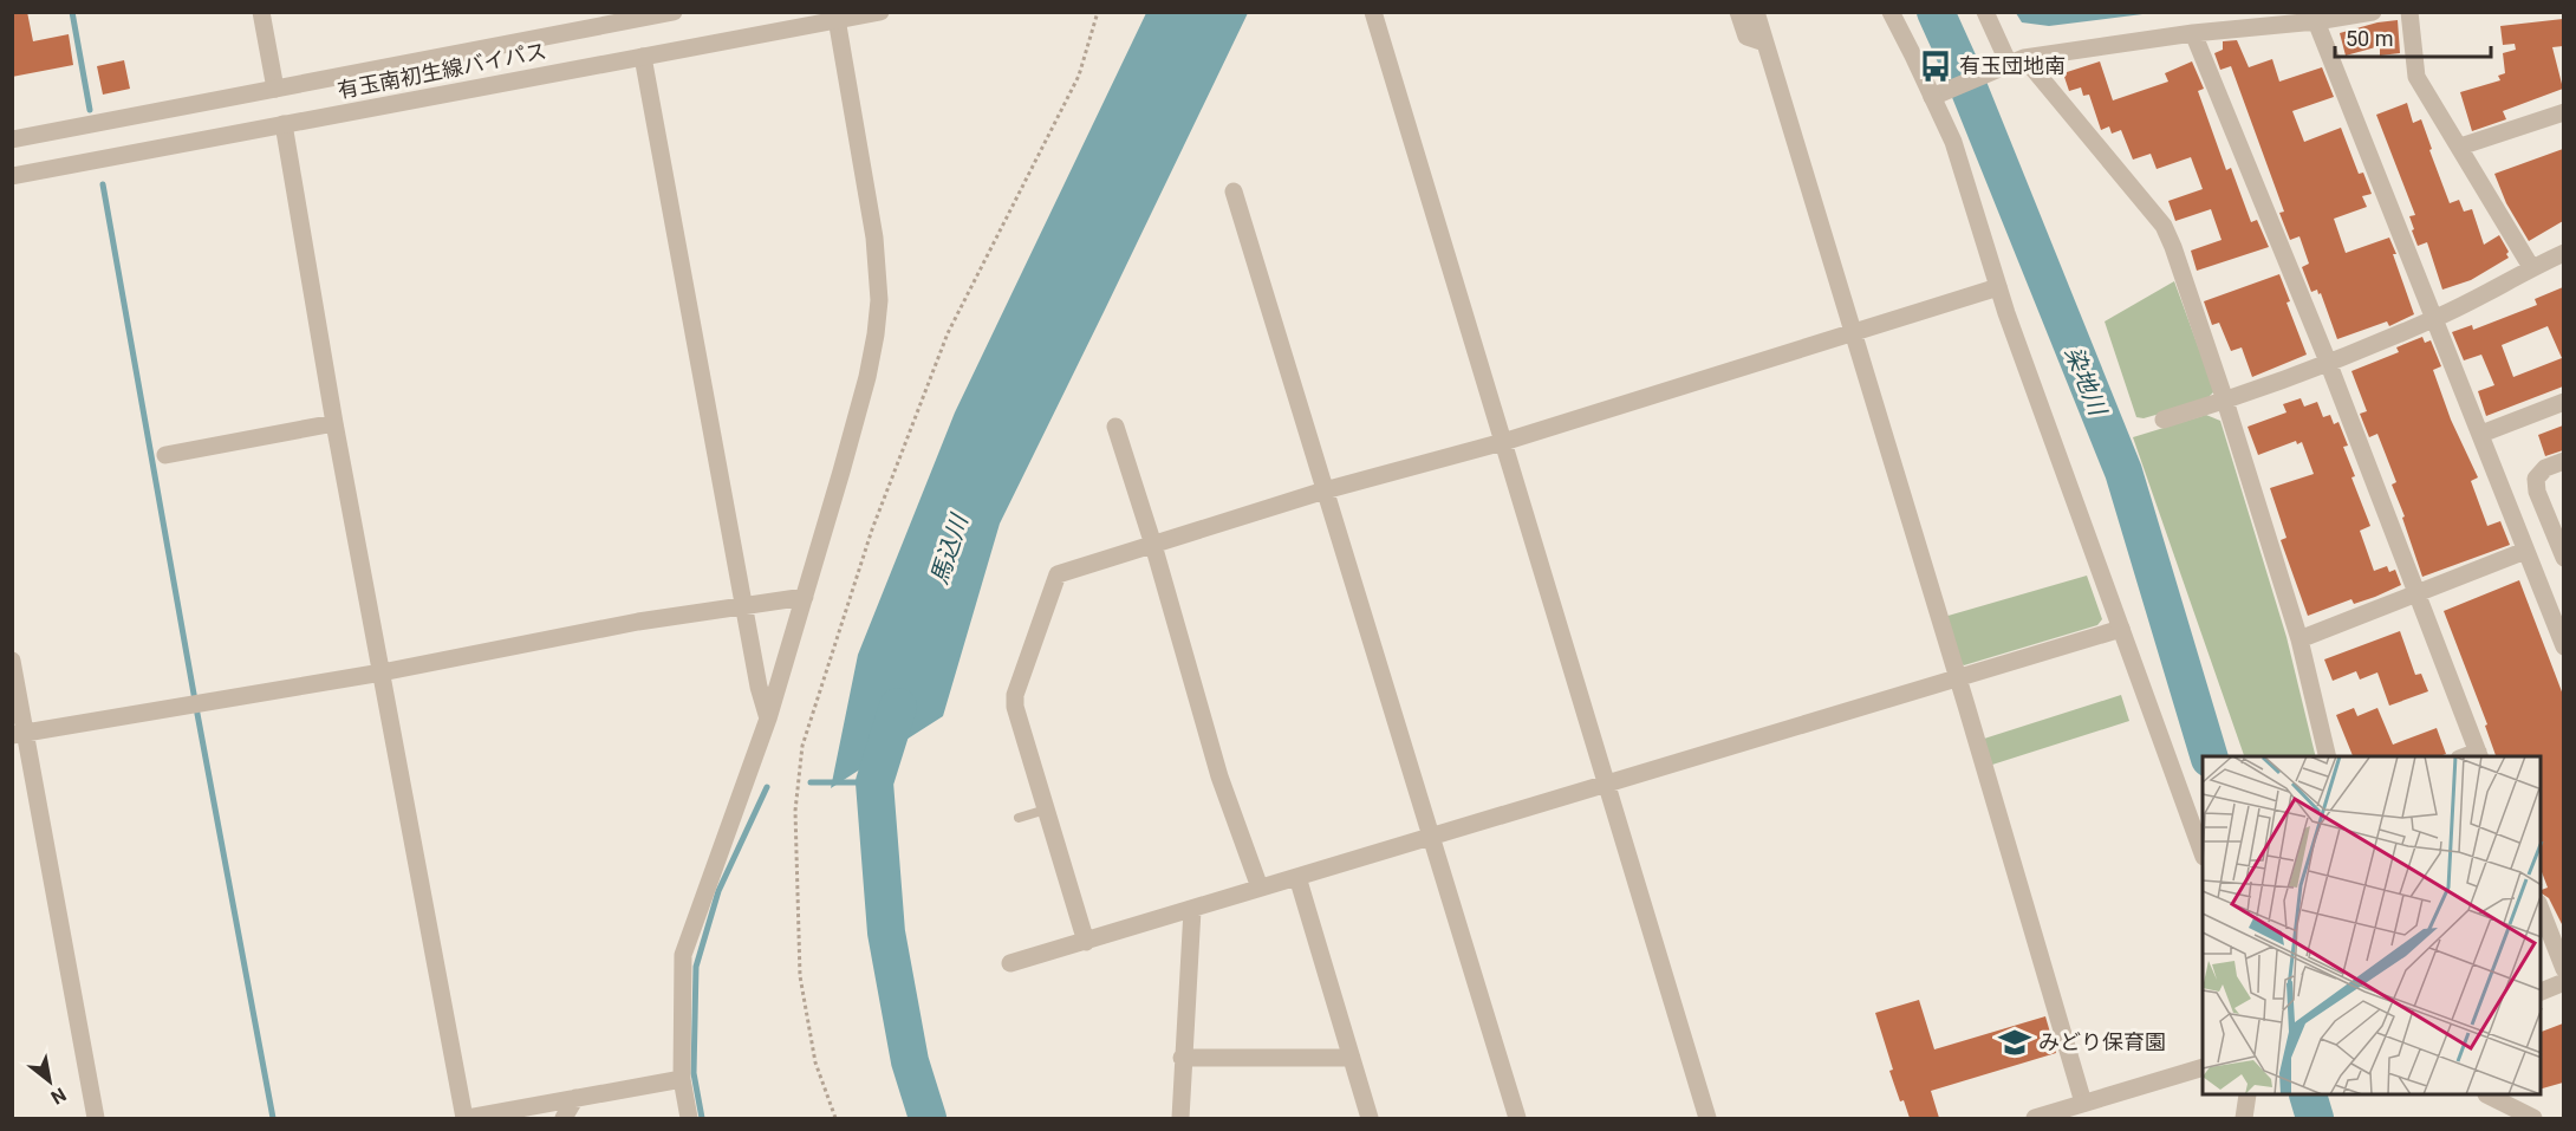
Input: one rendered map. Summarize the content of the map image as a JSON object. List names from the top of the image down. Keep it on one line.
{"streets":{"street":["有玉南初生線バイパス"]},"water":["染地川","馬込川"],"places":{"bus stop":["有玉団地南"],"school or university":["みどり保育園"]},"scale_bar":"50 m","north":"bottom right"}
